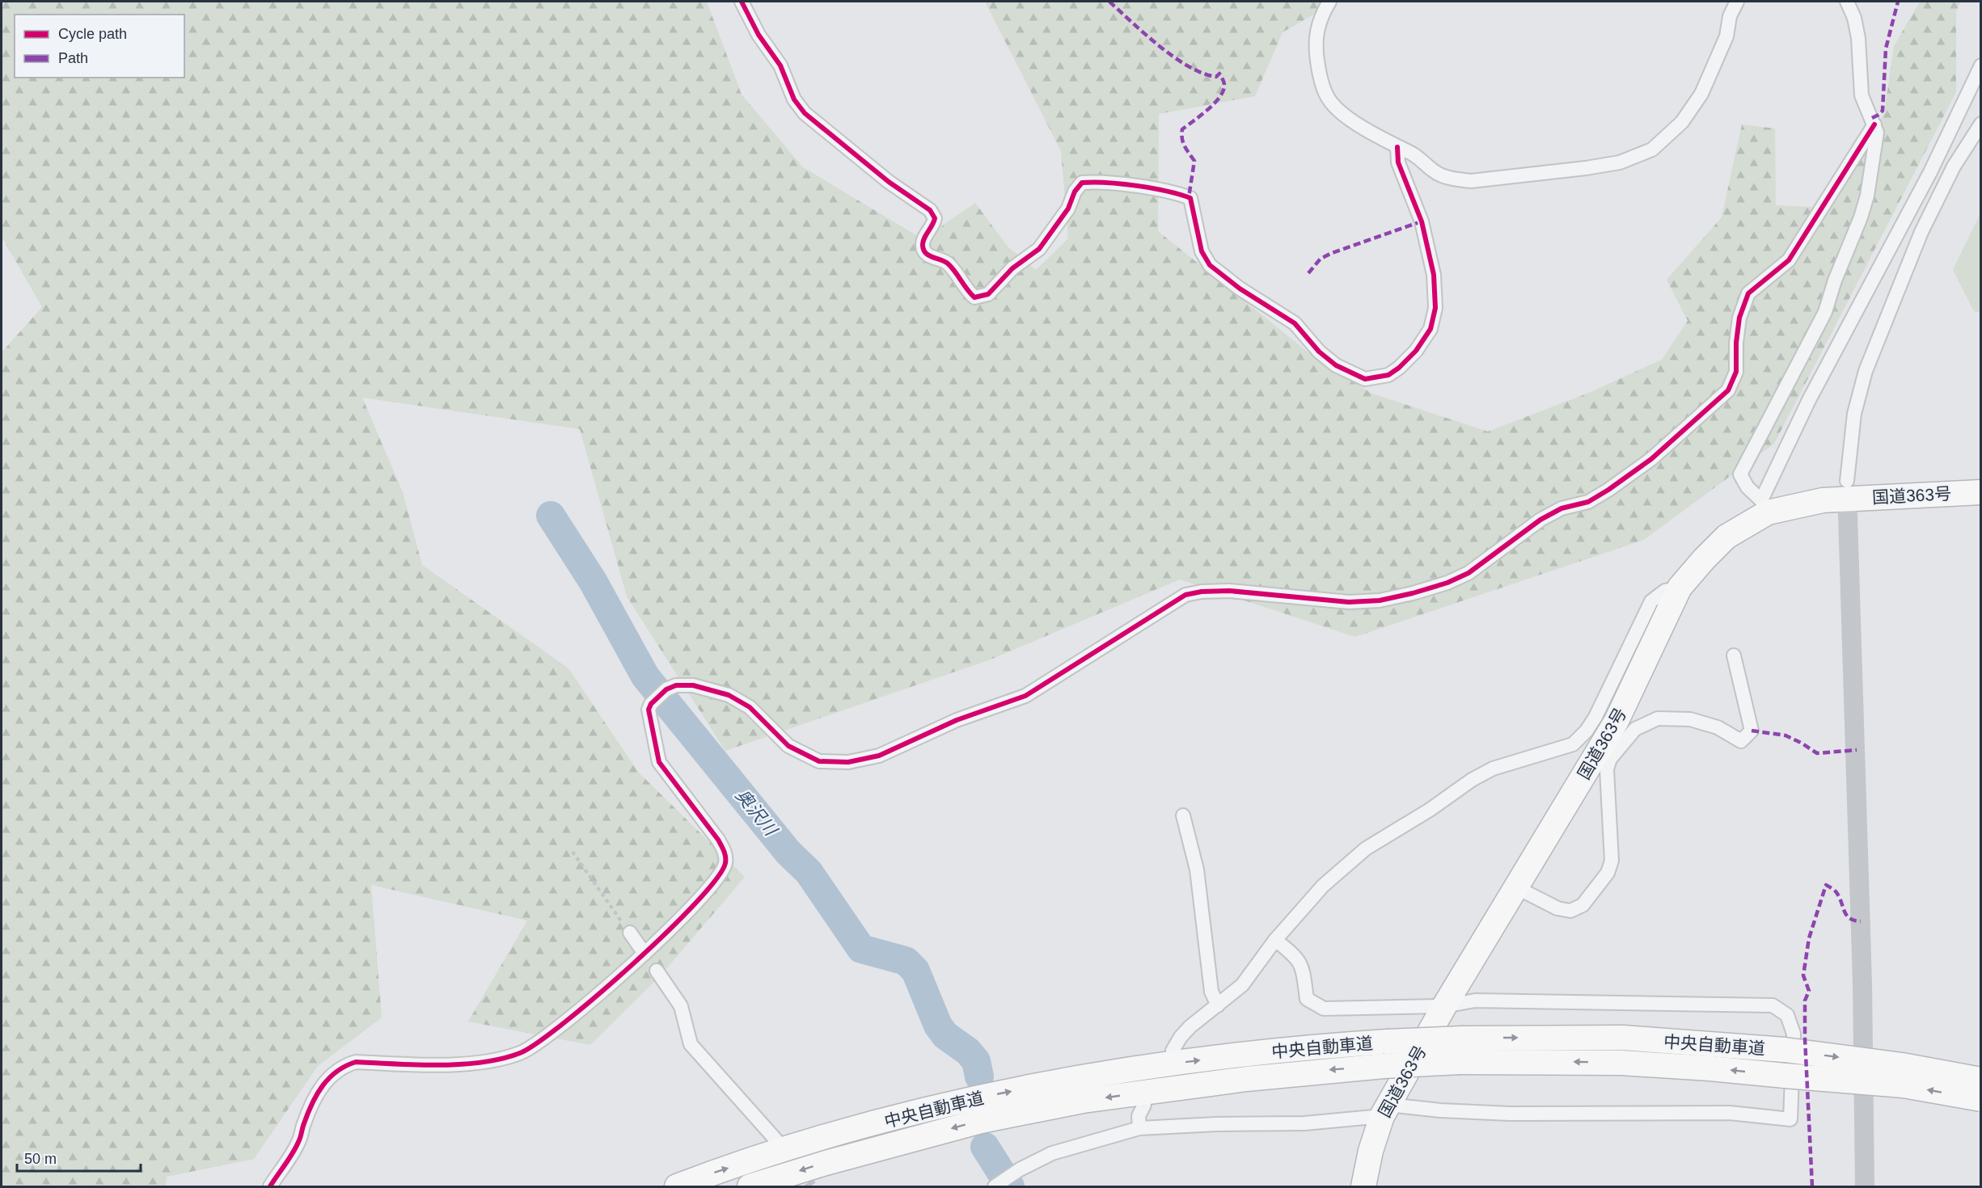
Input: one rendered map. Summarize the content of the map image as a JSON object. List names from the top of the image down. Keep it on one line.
{"streets":{"highway":["国道363号","中央自動車道"]},"water":["奥沢川"],"legend":["Cycle path","Path"],"scale_bar":"50 m"}
